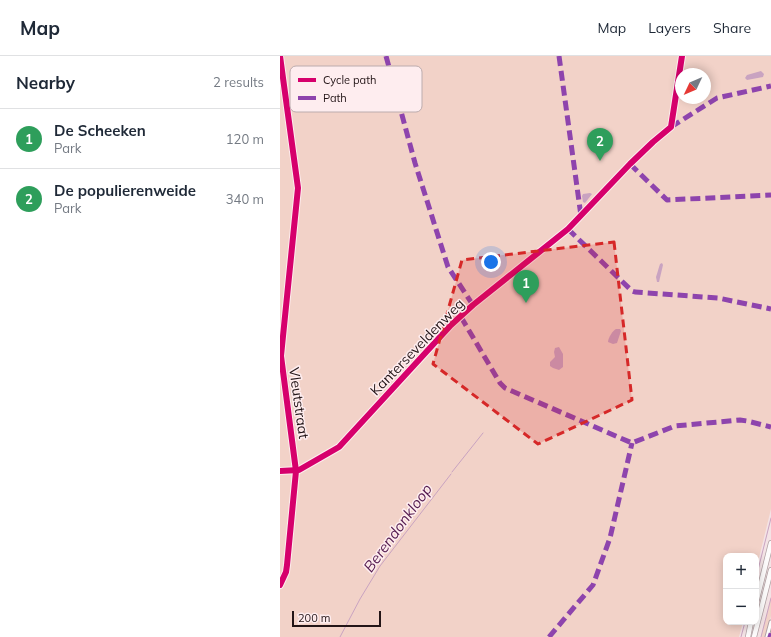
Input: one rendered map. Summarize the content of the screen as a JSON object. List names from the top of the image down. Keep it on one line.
{"streets":{"street":["Kanterseveldenweg","Vleutstraat"]},"crossings":[["Kanterseveldenweg","Vleutstraat"]],"water":["Berendonkloop"],"legend":["Cycle path","Path"],"scale_bar":"200 m","north":"bottom left","page":{"header":"Map","nav":["Map","Layers","Share"],"heading":["Nearby","2 results"],"list":[{"mark":"1","name":"De Scheeken","note":"Park","value":"120 m"},{"mark":"2","name":"De populierenweide","note":"Park","value":"340 m"}],"pins":["2","1"],"map_buttons":["+","−"],"scale":"200 m"}}
